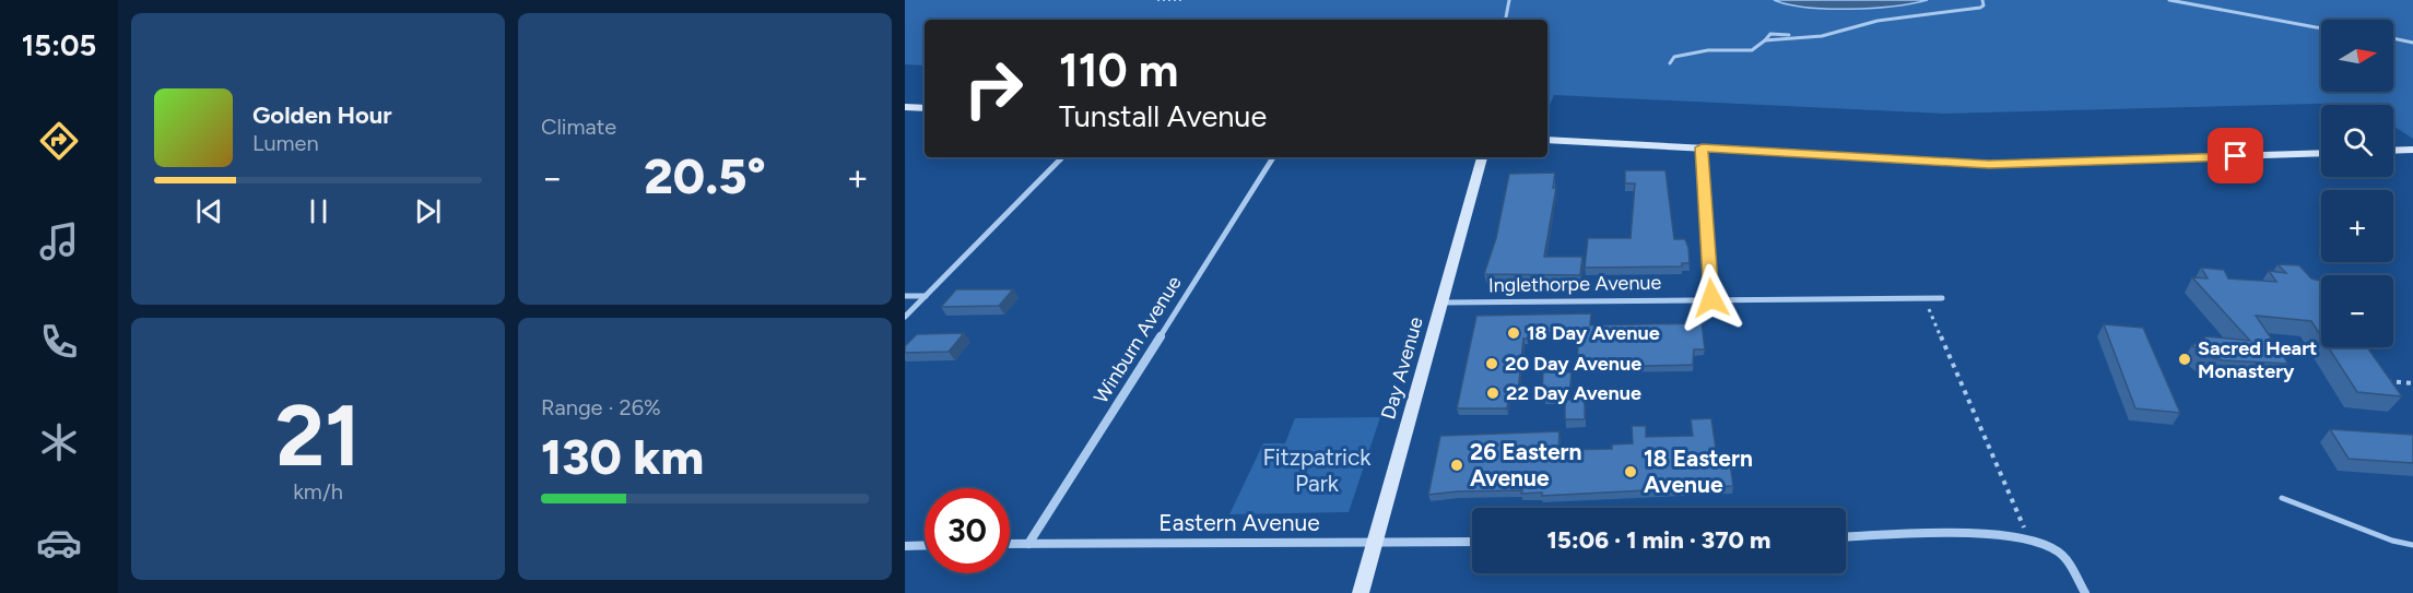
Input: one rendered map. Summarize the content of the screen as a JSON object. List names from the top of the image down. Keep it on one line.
{"streets":{"street":["Inglethorpe Avenue","Winburn Avenue","Day Avenue","Eastern Avenue"]},"crossings":[["Inglethorpe Avenue","Day Avenue"],["Winburn Avenue","Eastern Avenue"],["Day Avenue","Eastern Avenue"]],"parks":["Fitzpatrick Park"],"places":["18 Day Avenue","Sacred Heart Monastery","20 Day Avenue","22 Day Avenue","26 Eastern Avenue","18 Eastern Avenue"],"north":"right","page":{"tabs":"15:05","tile":["Climate",["21","km/h"],["Range · 26%","130 km"]],"map_buttons":["+","−"],"turn":["110 m","Tunstall Avenue"],"song":["Golden Hour","Lumen"],"heat":["−","20.5°","+"],"limit":"30","trip":"15:06 · 1 min · 370 m"}}
